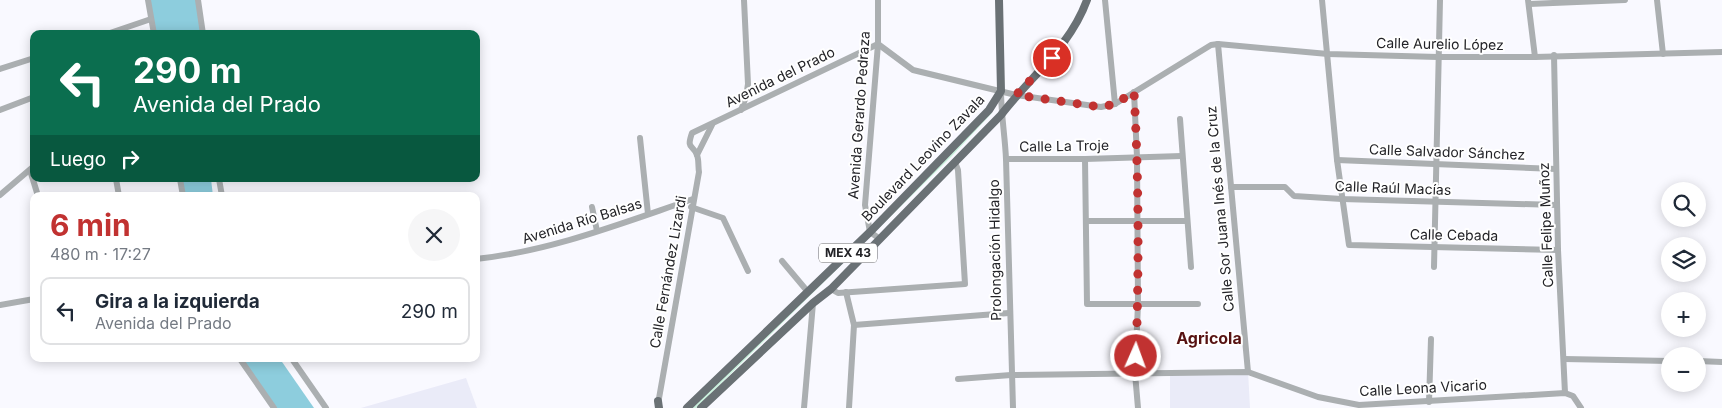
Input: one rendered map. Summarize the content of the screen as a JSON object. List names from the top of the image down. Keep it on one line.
{"streets":{"main road":["Boulevard Leovino Zavala","MEX 43"],"street":["Calle Aurelio López","Avenida del Prado","Avenida Gerardo Pedraza","Calle La Troje","Calle Salvador Sánchez","Calle Raúl Macías","Calle Sor Juana Inés de la Cruz","Avenida Río Balsas","Calle Felipe Muñoz","Calle Cebada","Prolongación Hidalgo","Calle Fernández Lizardi","Calle Leona Vicario"]},"crossings":[["Calle Aurelio López","Calle Sor Juana Inés de la Cruz"],["Calle Aurelio López","Calle Felipe Muñoz"],["Avenida del Prado","Avenida Gerardo Pedraza"],["Avenida del Prado","Calle Fernández Lizardi"],["Avenida Gerardo Pedraza","Boulevard Leovino Zavala"],["Calle La Troje","Prolongación Hidalgo"],["Calle Salvador Sánchez","Calle Felipe Muñoz"],["Boulevard Leovino Zavala","Prolongación Hidalgo"],["Boulevard Leovino Zavala","MEX 43"],["Calle Raúl Macías","Calle Sor Juana Inés de la Cruz"],["Calle Raúl Macías","Calle Felipe Muñoz"],["Calle Raúl Macías","Calle Cebada"],["Calle Sor Juana Inés de la Cruz","Calle Leona Vicario"],["Avenida Río Balsas","Calle Fernández Lizardi"],["Calle Felipe Muñoz","Calle Cebada"],["Calle Felipe Muñoz","Calle Leona Vicario"],["Prolongación Hidalgo","Calle Leona Vicario"]],"districts":["Agricola"],"page":{"turn":["290 m","Avenida del Prado"],"then":"Luego","map_buttons":["+","−"],"heading":["6 min","480 m · 17:27"],"list":[{"name":"Gira a la izquierda","note":"Avenida del Prado","value":"290 m"}]}}
